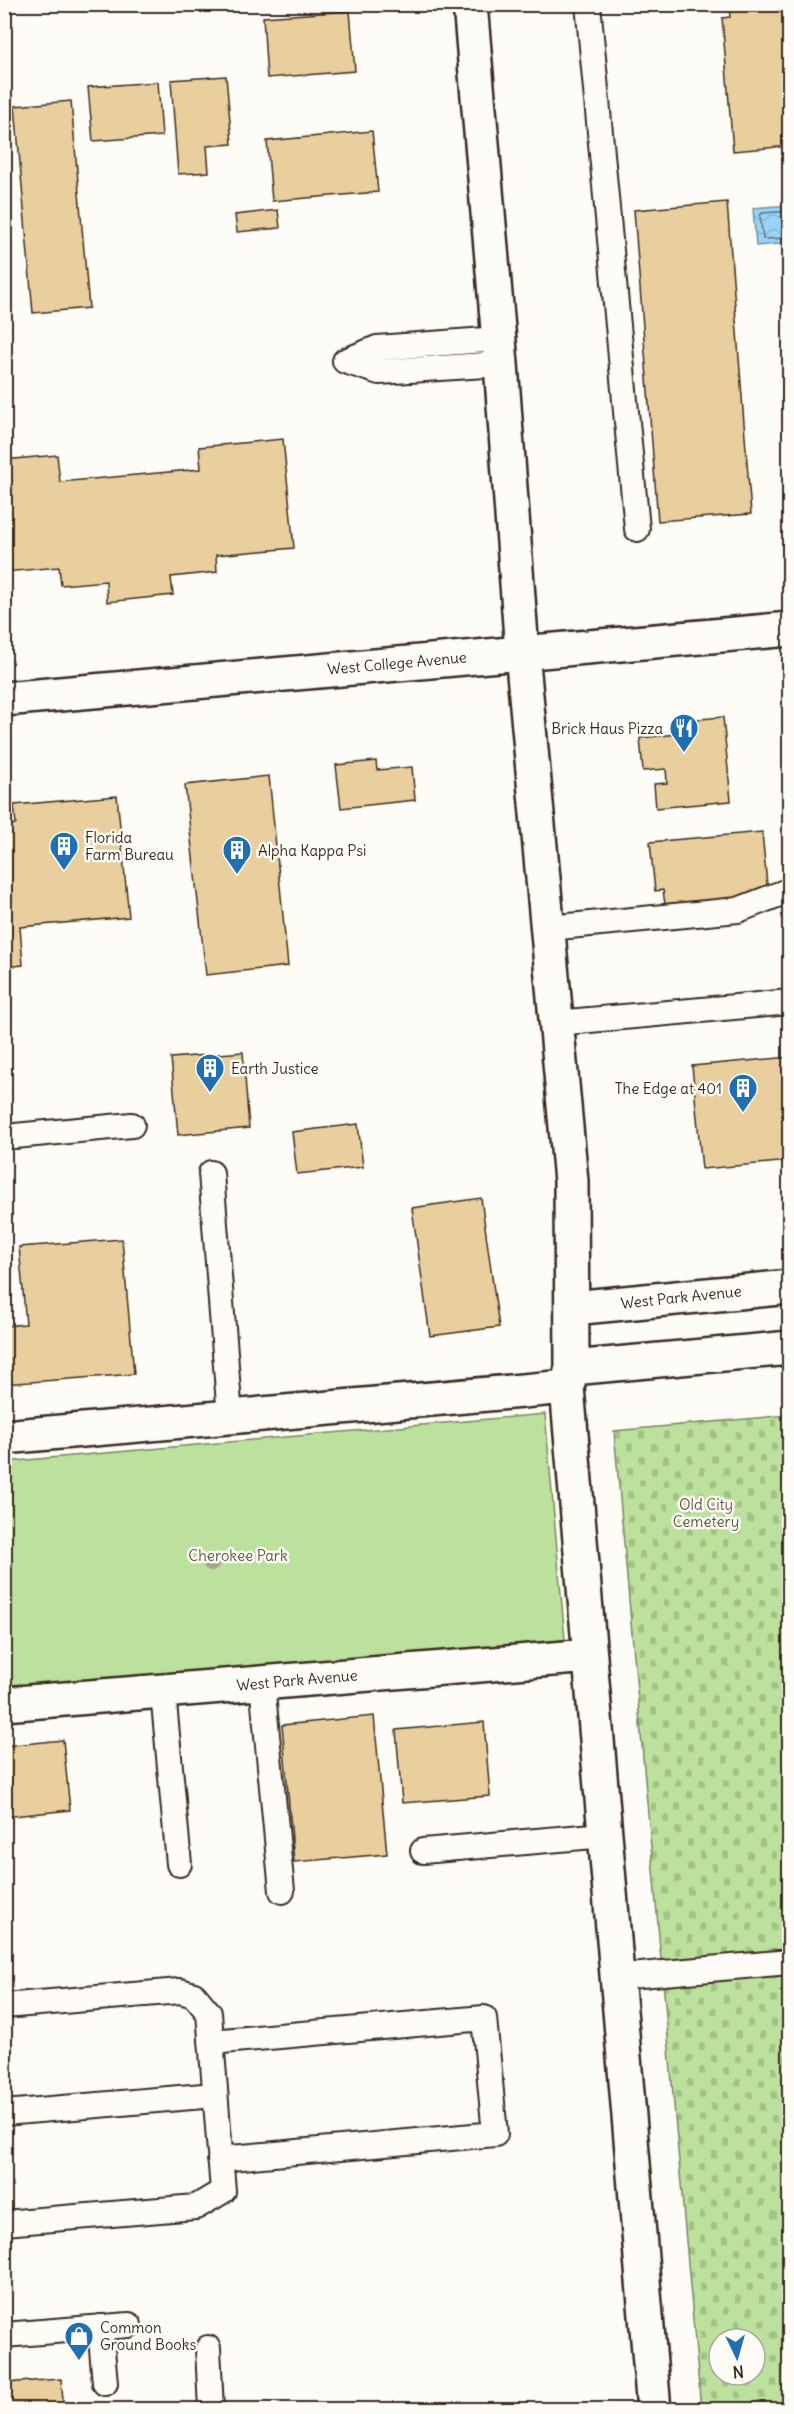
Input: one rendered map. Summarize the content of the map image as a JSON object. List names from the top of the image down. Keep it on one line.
{"streets":{"street":["West College Avenue","West Park Avenue"]},"parks":["Old City Cemetery","Cherokee Park"],"places":{"restaurant":["Brick Haus Pizza"],"building":["Florida Farm Bureau","Alpha Kappa Psi","Earth Justice","The Edge at 401"],"shop":["Common Ground Books"]},"north":"bottom"}
